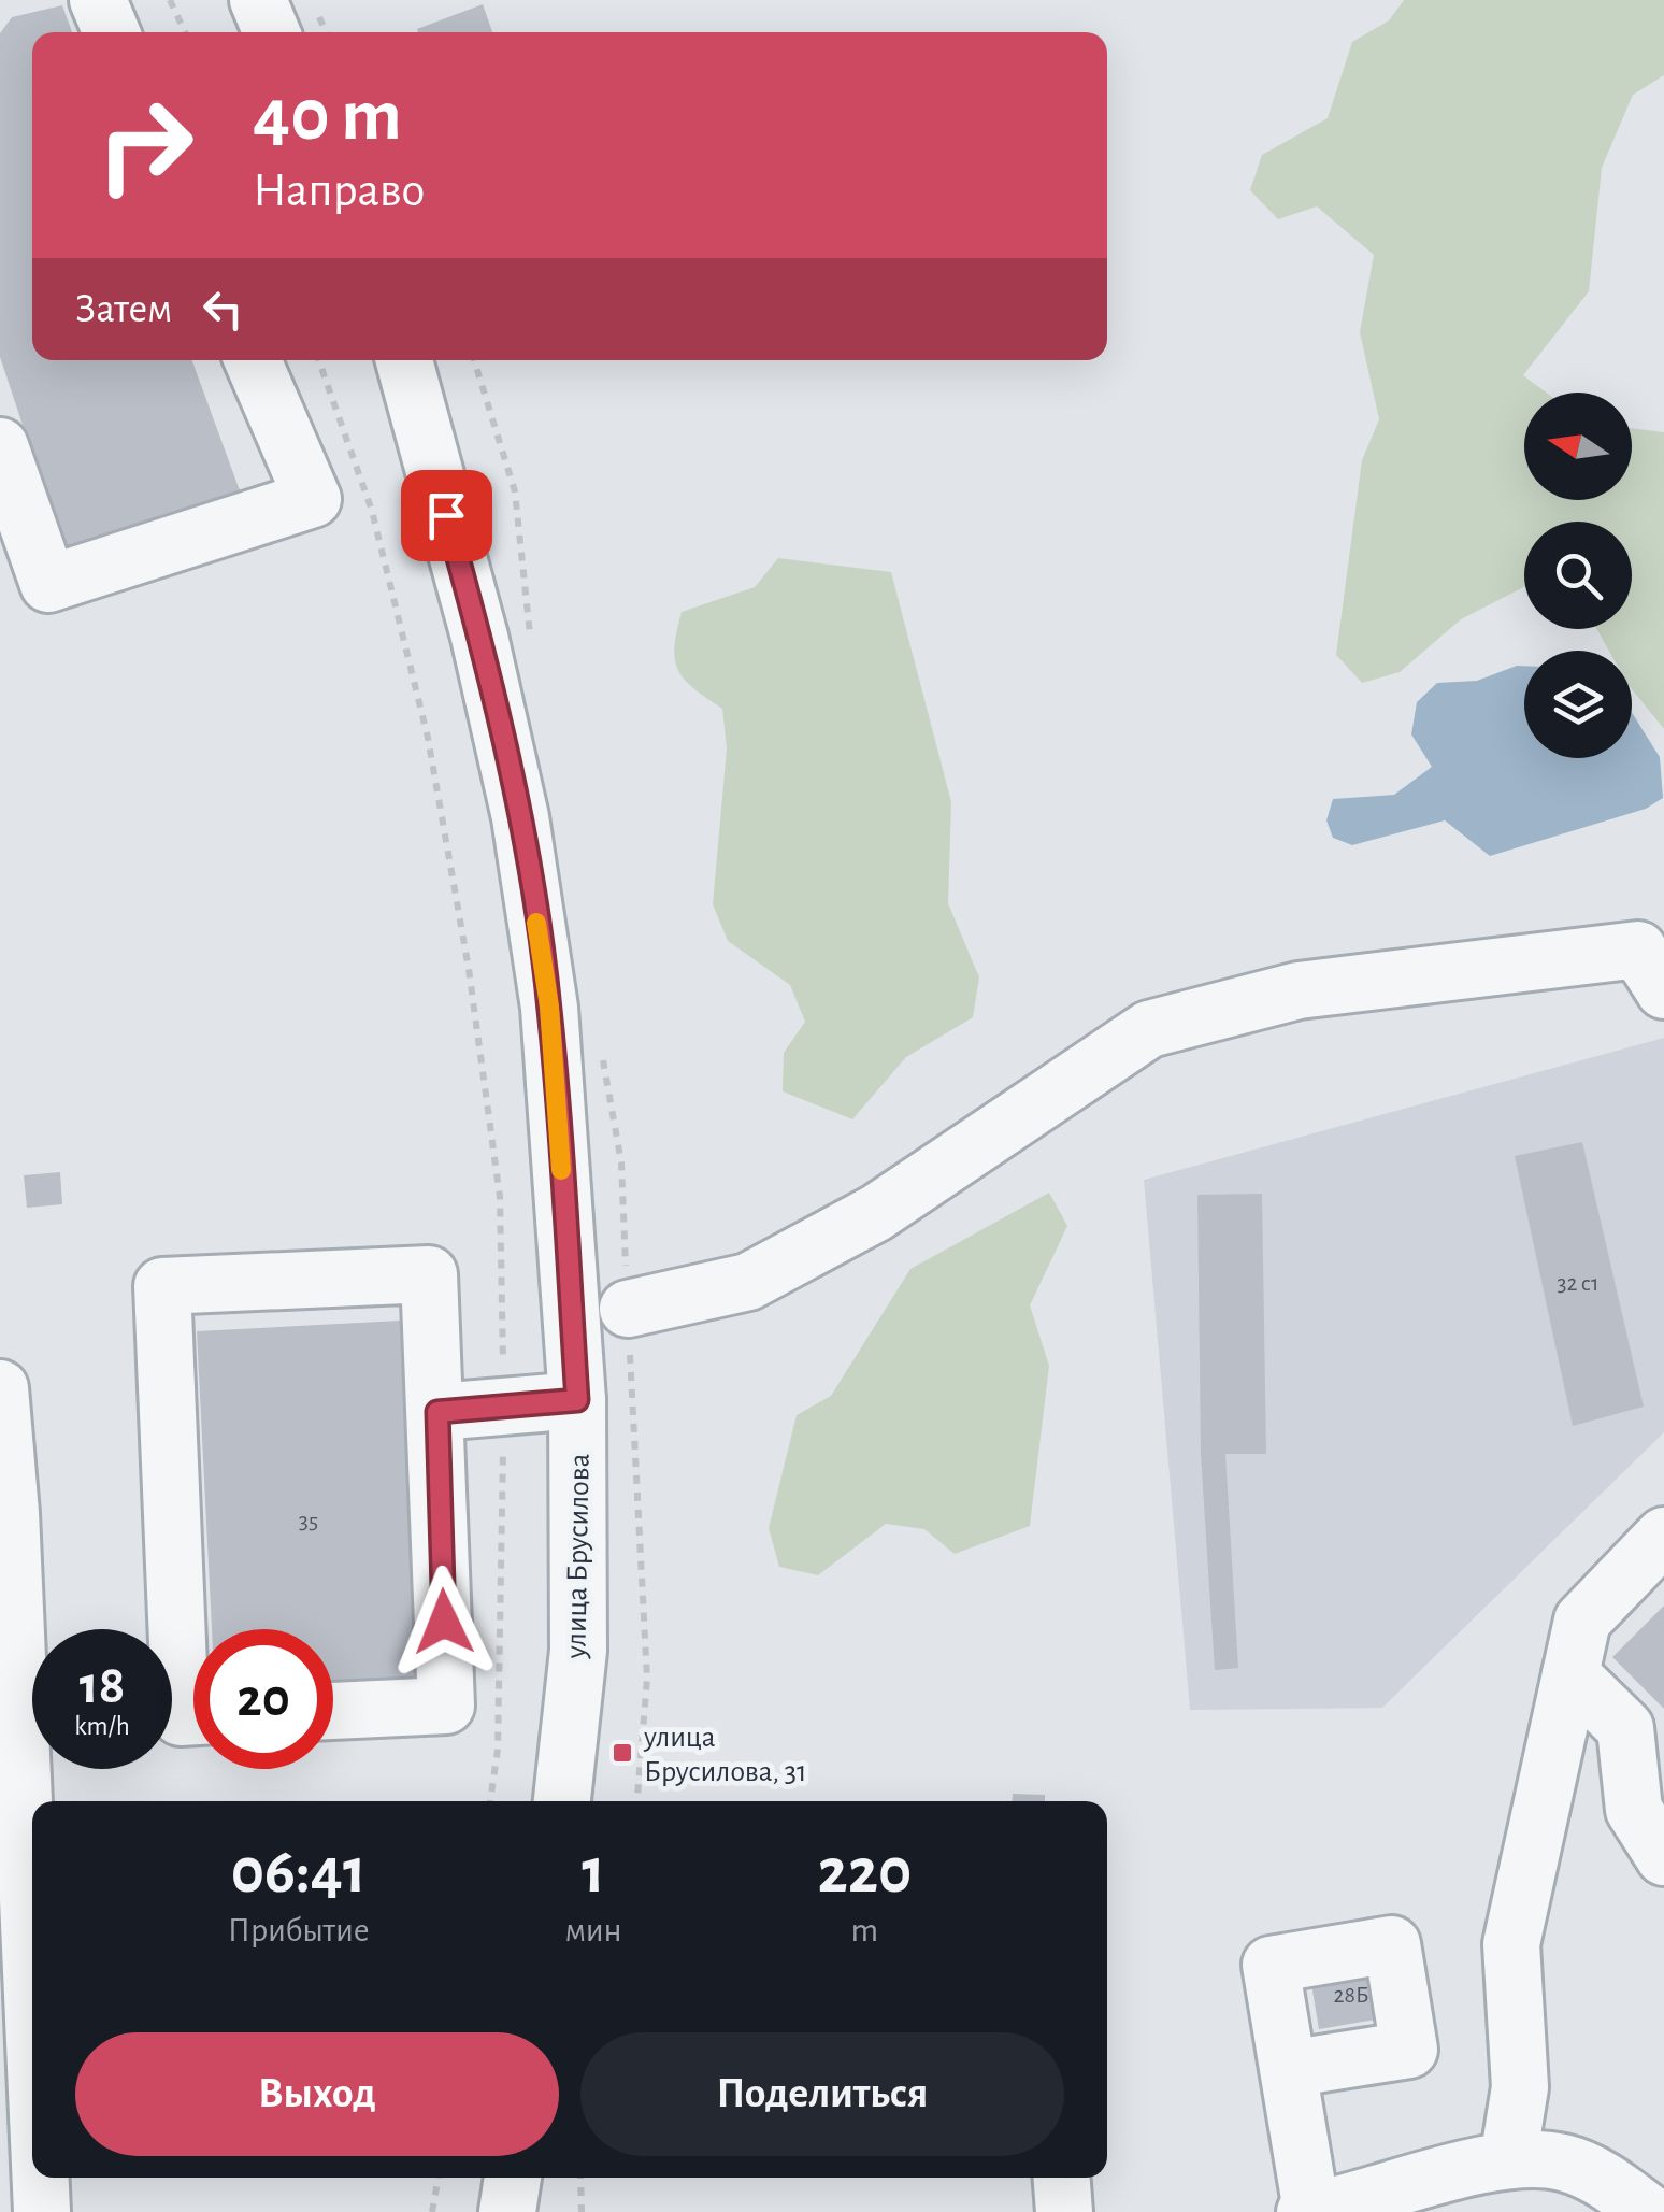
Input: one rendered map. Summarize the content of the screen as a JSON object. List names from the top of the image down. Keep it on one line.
{"streets":{"street":["улица Брусилова"]},"places":{"transit":["улица Брусилова, 31"]},"house_numbers":["32 с1","35","28Б"],"north":"left","page":{"turn":["40 m","Направо"],"then":"Затем","speed":"18 km/h","limit":"20","eta":["06:41","Прибытие","1","мин","220","m"],"buttons":["Выход","Поделиться"]}}
